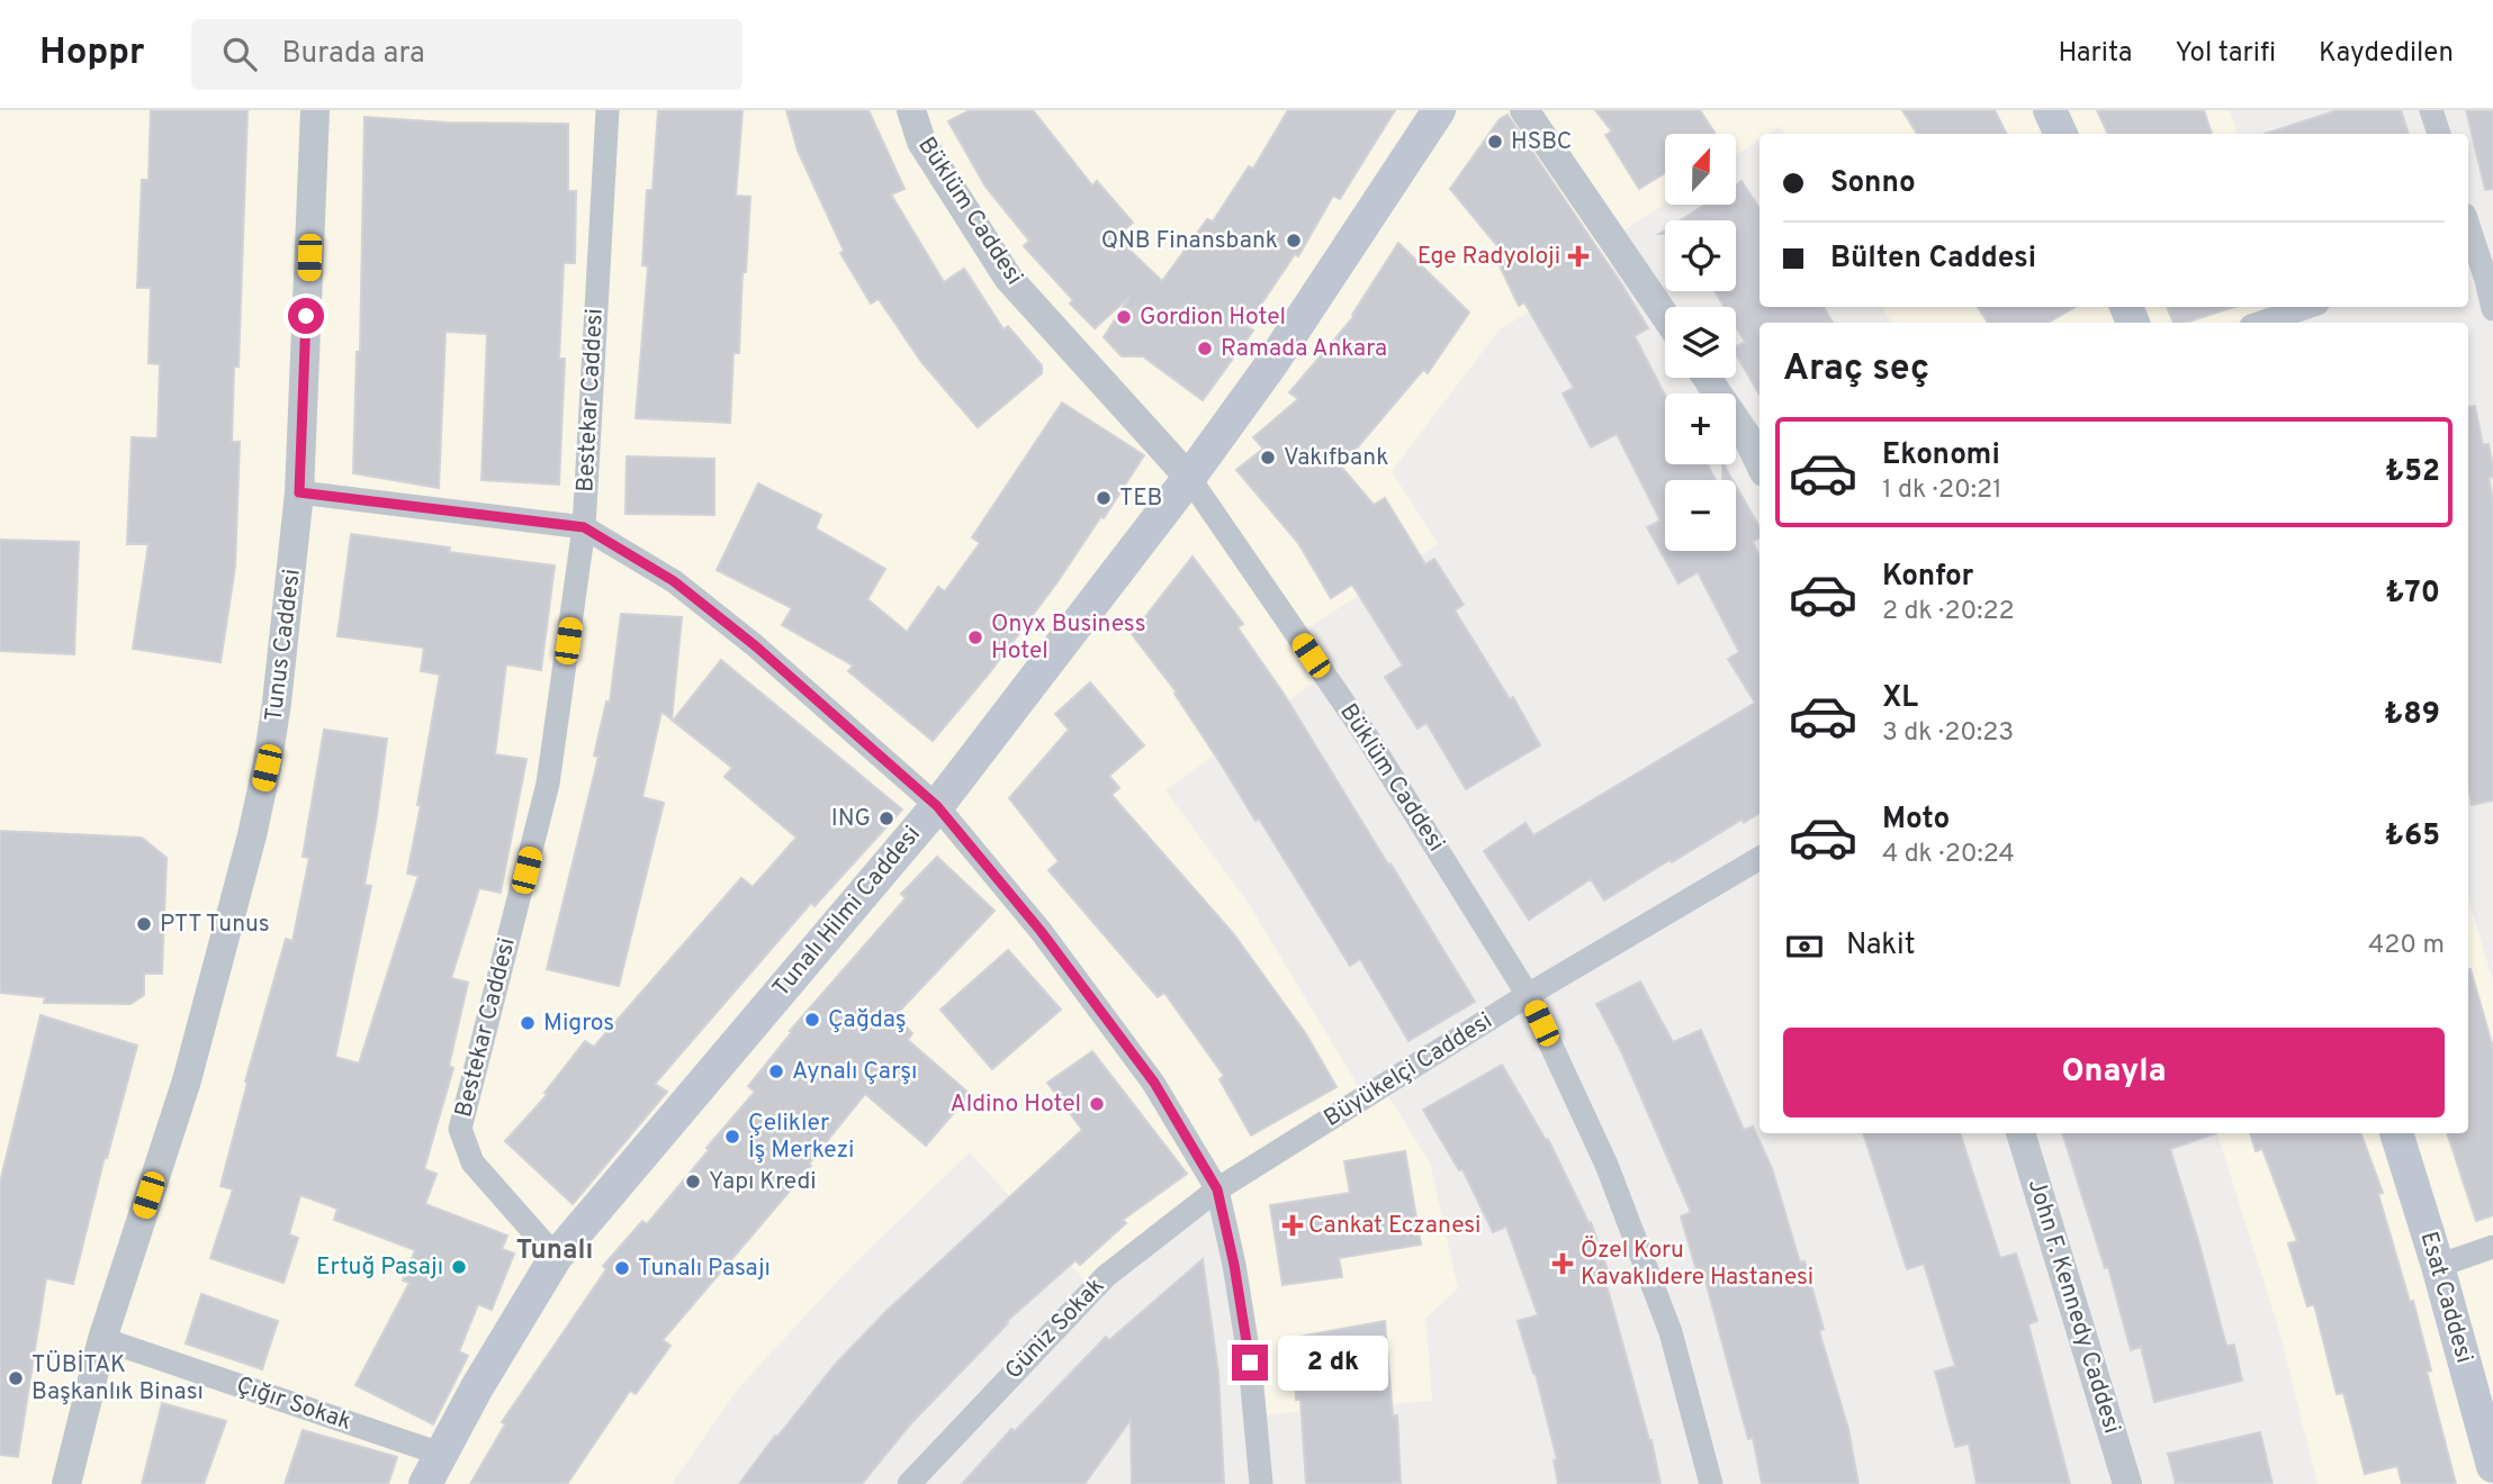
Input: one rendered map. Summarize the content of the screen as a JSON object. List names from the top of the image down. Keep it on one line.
{"streets":{"main road":["Tunalı Hilmi Caddesi","Esat Caddesi"],"street":["Büklüm Caddesi","Bestekar Caddesi","Tunus Caddesi","Büyükelçi Caddesi","John F. Kennedy Caddesi","Güniz Sokak","Çığır Sokak"]},"crossings":[["Büklüm Caddesi","Tunalı Hilmi Caddesi"],["Büklüm Caddesi","Büyükelçi Caddesi"],["Bestekar Caddesi","Tunalı Hilmi Caddesi"],["Tunus Caddesi","Çığır Sokak"],["Tunalı Hilmi Caddesi","Çığır Sokak"],["Büyükelçi Caddesi","Güniz Sokak"]],"districts":["Tunalı"],"places":{"other":["HSBC","QNB Finansbank","Gordion Hotel","Ramada Ankara","Vakıfbank","TEB","Onyx Business Hotel","ING","PTT Tunus","Çağdaş","Migros","Aynalı Çarşı","Aldino Hotel","Çelikler İş Merkezi","Yapı Kredi","Ertuğ Pasajı","Tunalı Pasajı","TÜBİTAK Başkanlık Binası"],"health":["Ege Radyoloji","Cankat Eczanesi","Özel Koru Kavaklıdere Hastanesi"]},"north":"top","page":{"header":"Hoppr","search":"Burada ara","nav":["Harita","Yol tarifi","Kaydedilen"],"map_buttons":["+","−"],"banner":["Sonno","Bülten Caddesi"],"heading":"Araç seç","list":[{"name":"Ekonomi","note":"1 dk · 20:21","value":"₺52"},{"name":"Konfor","note":"2 dk · 20:22","value":"₺70"},{"name":"XL","note":"3 dk · 20:23","value":"₺89"},{"name":"Moto","note":"4 dk · 20:24","value":"₺65"}],"pay":["Nakit","420 m"],"buttons":"Onayla","bubble":"2 dk"}}
